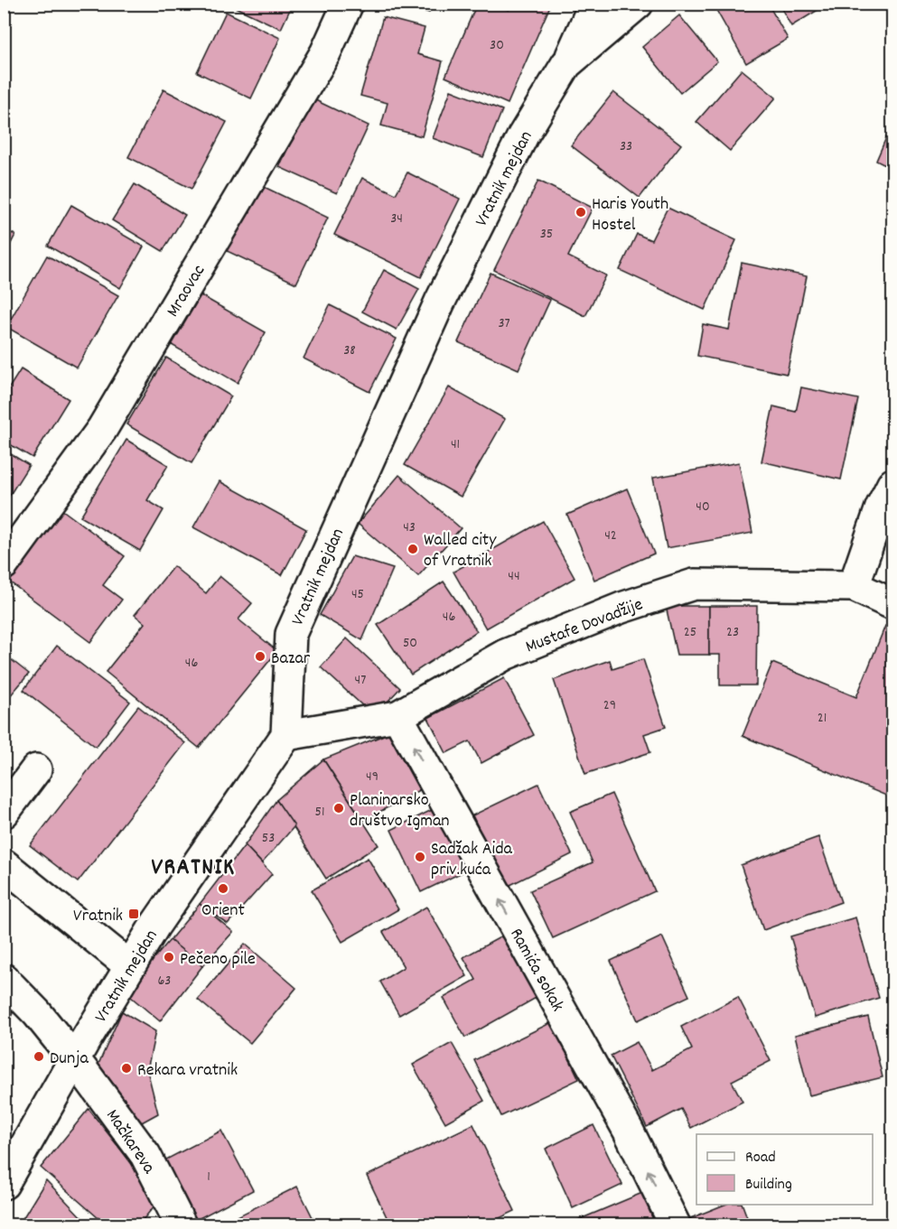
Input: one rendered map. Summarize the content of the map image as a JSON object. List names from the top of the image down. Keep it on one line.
{"streets":{"street":["Vratnik mejdan","Mraovac","Mustafe Dovadžije","Ramića sokak","Mačkareva"]},"crossings":[["Vratnik mejdan","Mustafe Dovadžije"],["Vratnik mejdan","Mačkareva"],["Mustafe Dovadžije","Ramića sokak"]],"one_way":["Ramića sokak"],"districts":["VRATNIK"],"places":{"other":["Haris Youth Hostel","Walled city of Vratnik","Bazar","Planinarsko društvo Igman","Sadžak Aida priv.kuća","Orient","Pečeno pile","Dunja","Rekara vratnik"],"transit":["Vratnik"]},"house_numbers":["30","33","34","35","37","38","41","40","43","42","44","45","46","25","23","50","46","47","29","21","49","51","53","63","1"],"legend":["Road","Building"]}
